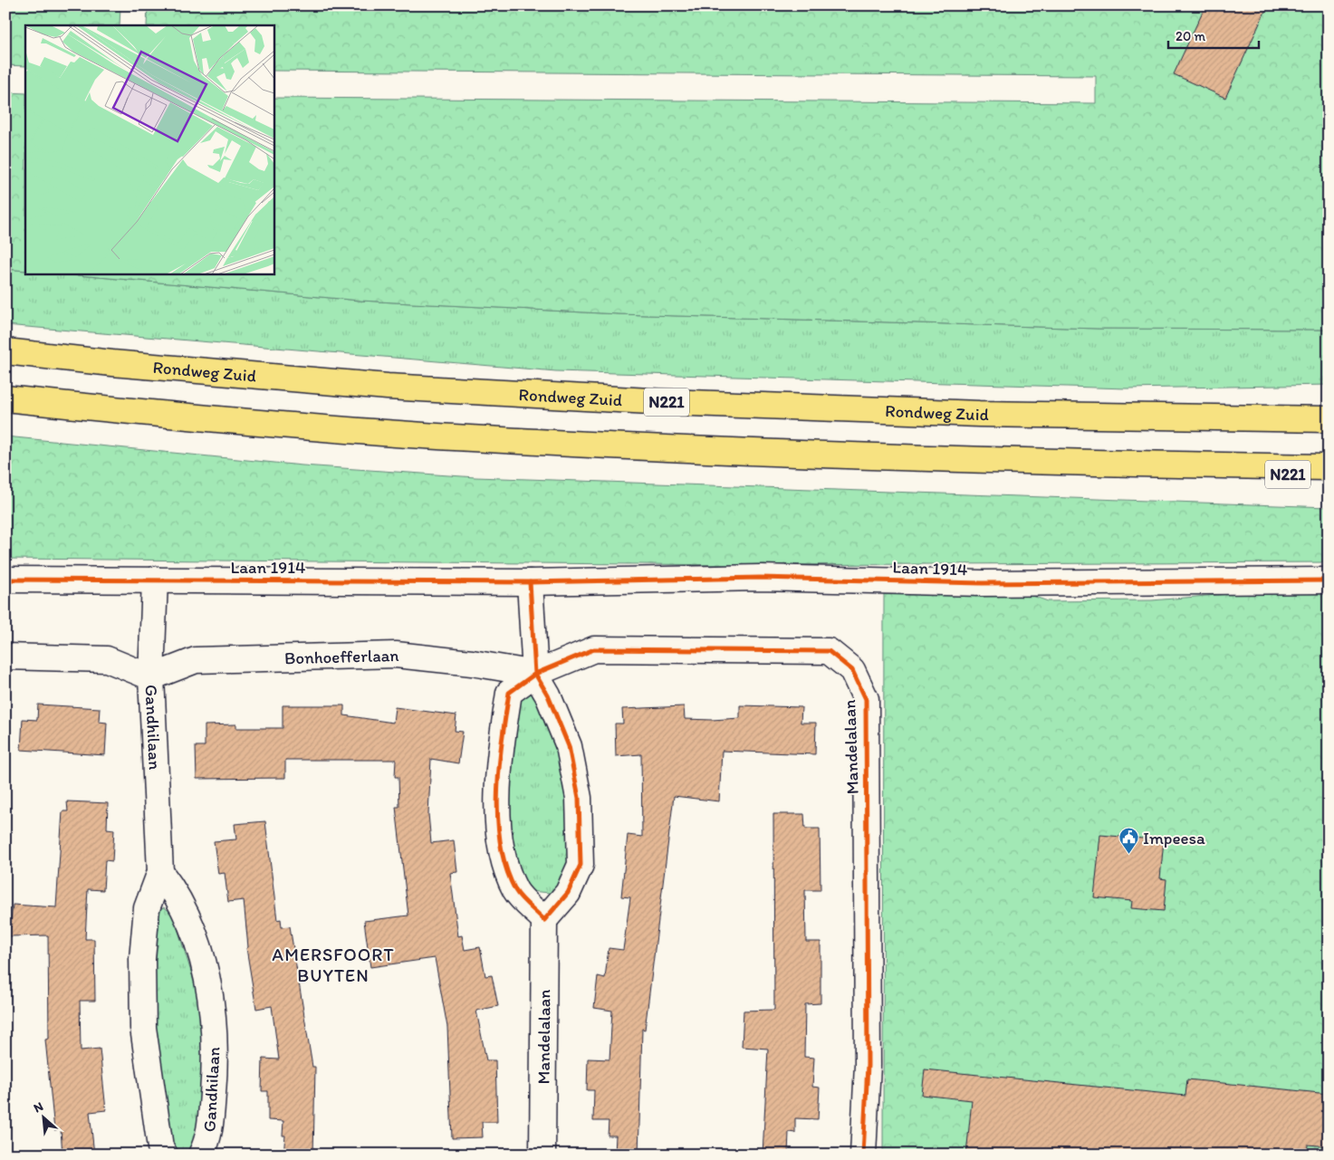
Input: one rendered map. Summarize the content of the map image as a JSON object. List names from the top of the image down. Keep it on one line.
{"streets":{"main road":["Rondweg Zuid","N221"],"street":["Laan 1914","Bonhoefferlaan","Gandhilaan","Mandelalaan"]},"crossings":[["Bonhoefferlaan","Gandhilaan"],["Bonhoefferlaan","Mandelalaan"]],"districts":["AMERSFOORT BUYTEN"],"places":{"public building":["Impeesa"]},"scale_bar":"20 m","north":"top left"}
